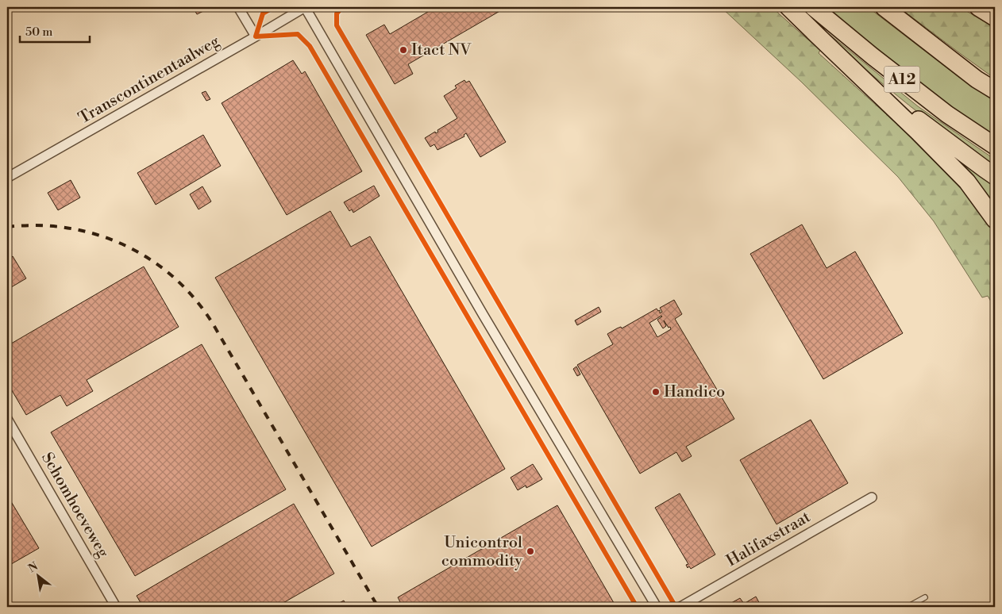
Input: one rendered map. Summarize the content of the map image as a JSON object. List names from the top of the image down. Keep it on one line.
{"streets":{"highway":["A12"],"street":["Transcontinentaalweg","Schomhoeveweg","Halifaxstraat"]},"places":["Itact NV","Handico","Unicontrol commodity"],"scale_bar":"50 m","north":"top left"}
